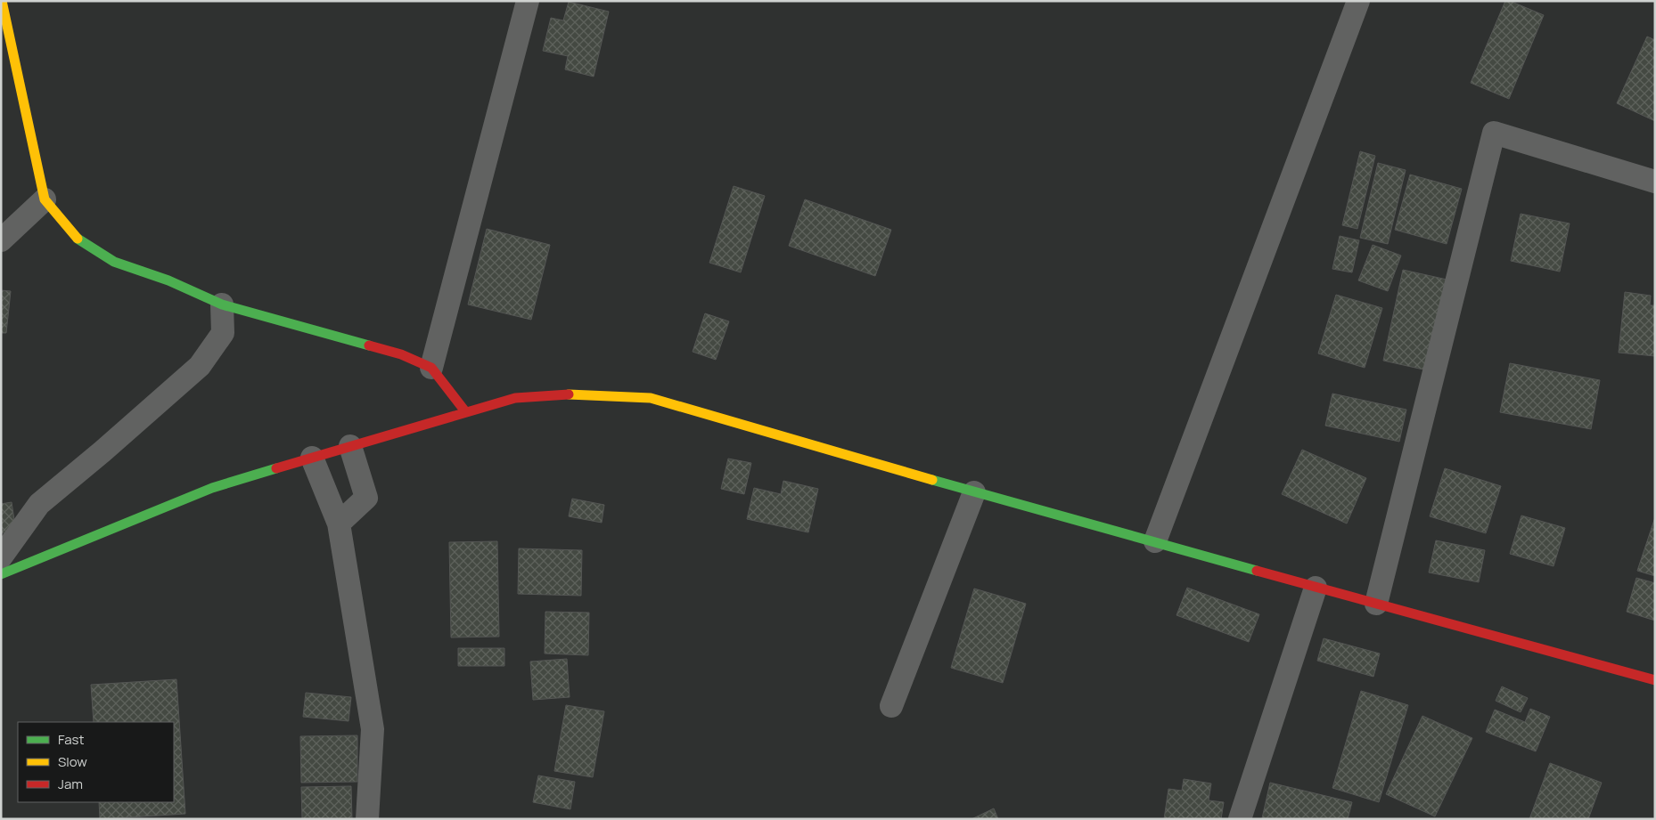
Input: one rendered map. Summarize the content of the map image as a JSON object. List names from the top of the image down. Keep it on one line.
{"legend":["Fast","Slow","Jam"]}
